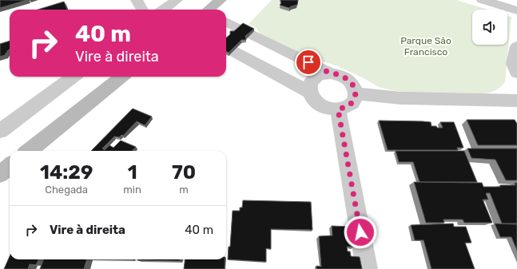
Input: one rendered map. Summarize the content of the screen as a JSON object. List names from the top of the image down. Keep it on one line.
{"parks":["Parque São Francisco"],"page":{"turn":["40 m","Vire à direita"],"eta":["14:29","Chegada","1","min","70","m"],"list":[{"name":"Vire à direita","value":"40 m"}]}}
